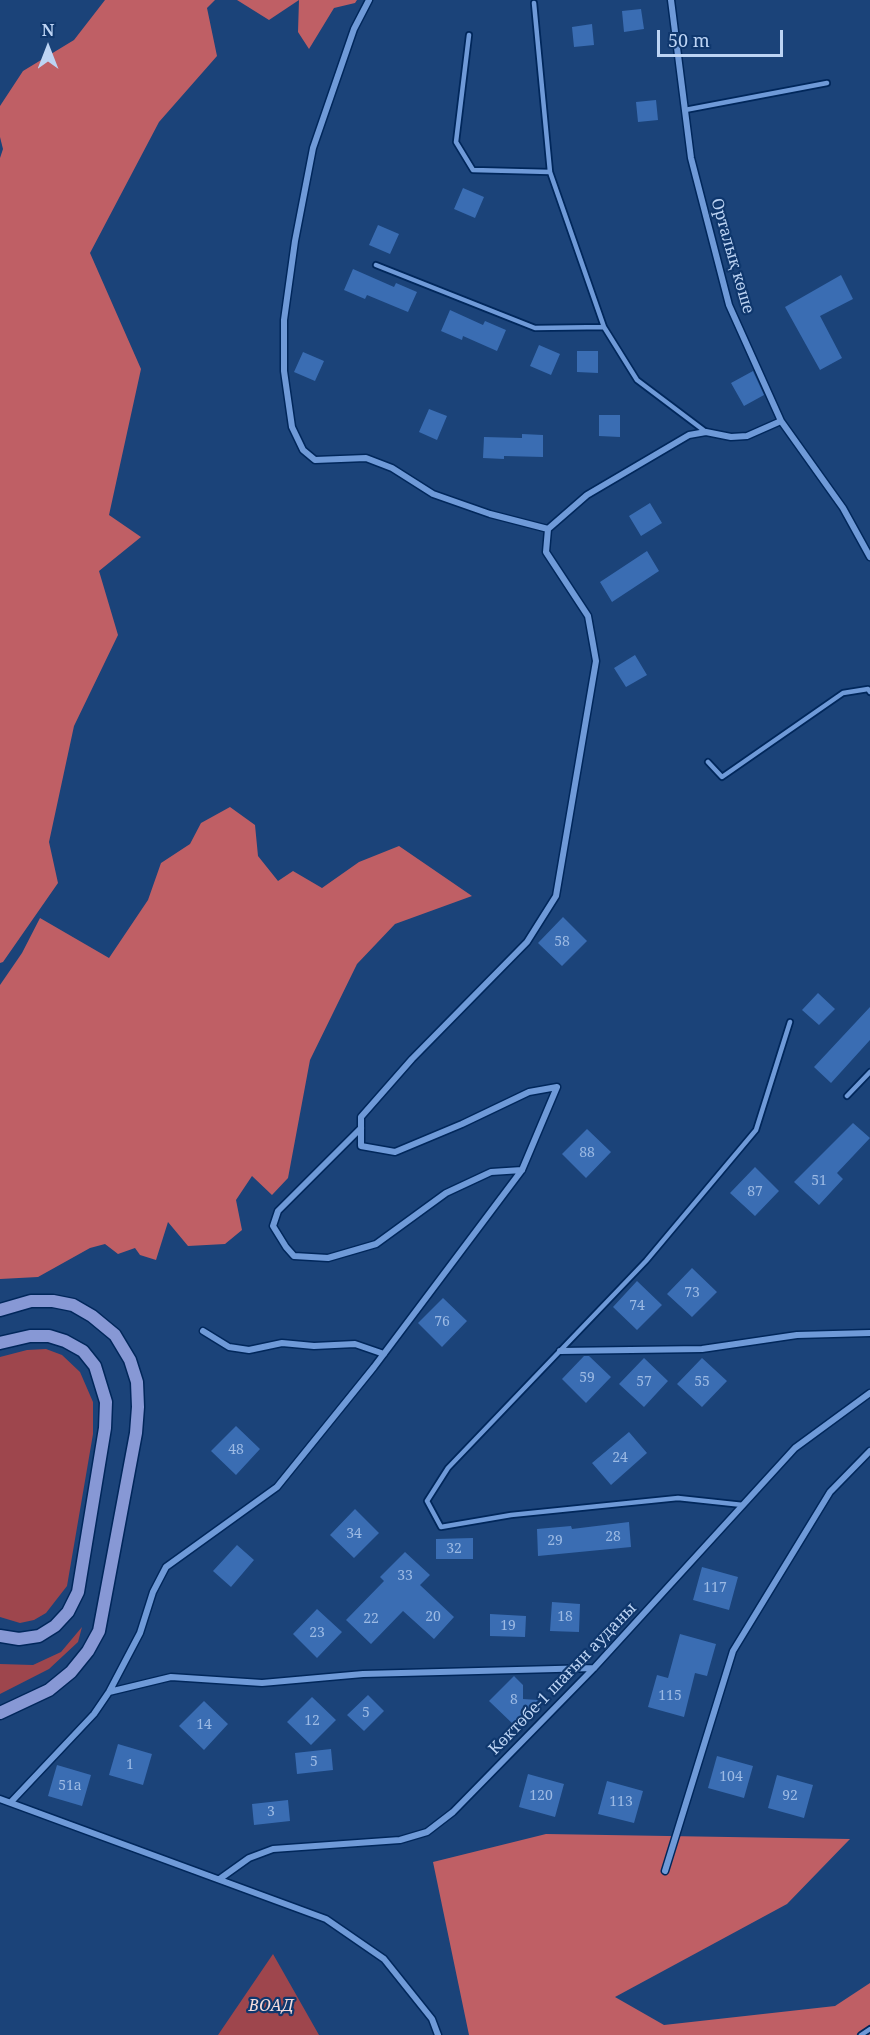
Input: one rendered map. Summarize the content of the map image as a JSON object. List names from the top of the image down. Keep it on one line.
{"streets":{"street":["Орталық көше","Көктөбе-1 шағын ауданы"]},"parks":["ВОАД"],"house_numbers":["58","88","51","87","73","74","76","59","57","55","48","24","34","28","29","32","33","117","20","18","22","19","23","115","8","5","12","14","5","1","104","51а","120","92","113","3"],"scale_bar":"50 m","north":"top"}
